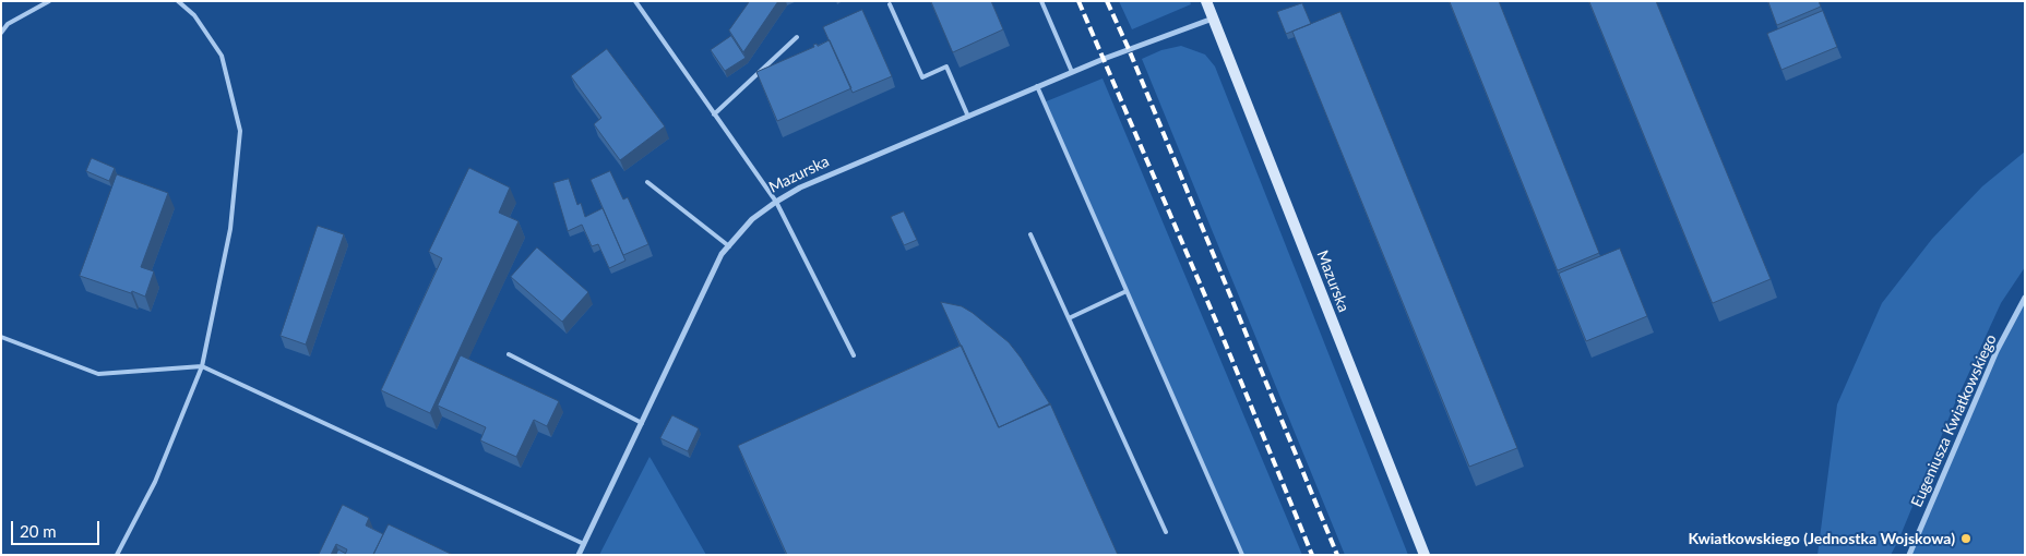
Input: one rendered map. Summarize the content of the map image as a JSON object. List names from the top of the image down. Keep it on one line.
{"streets":{"main road":["Mazurska"],"street":["Eugeniusza Kwiatkowskiego"]},"places":["Kwiatkowskiego (Jednostka Wojskowa)"],"scale_bar":"20 m"}
